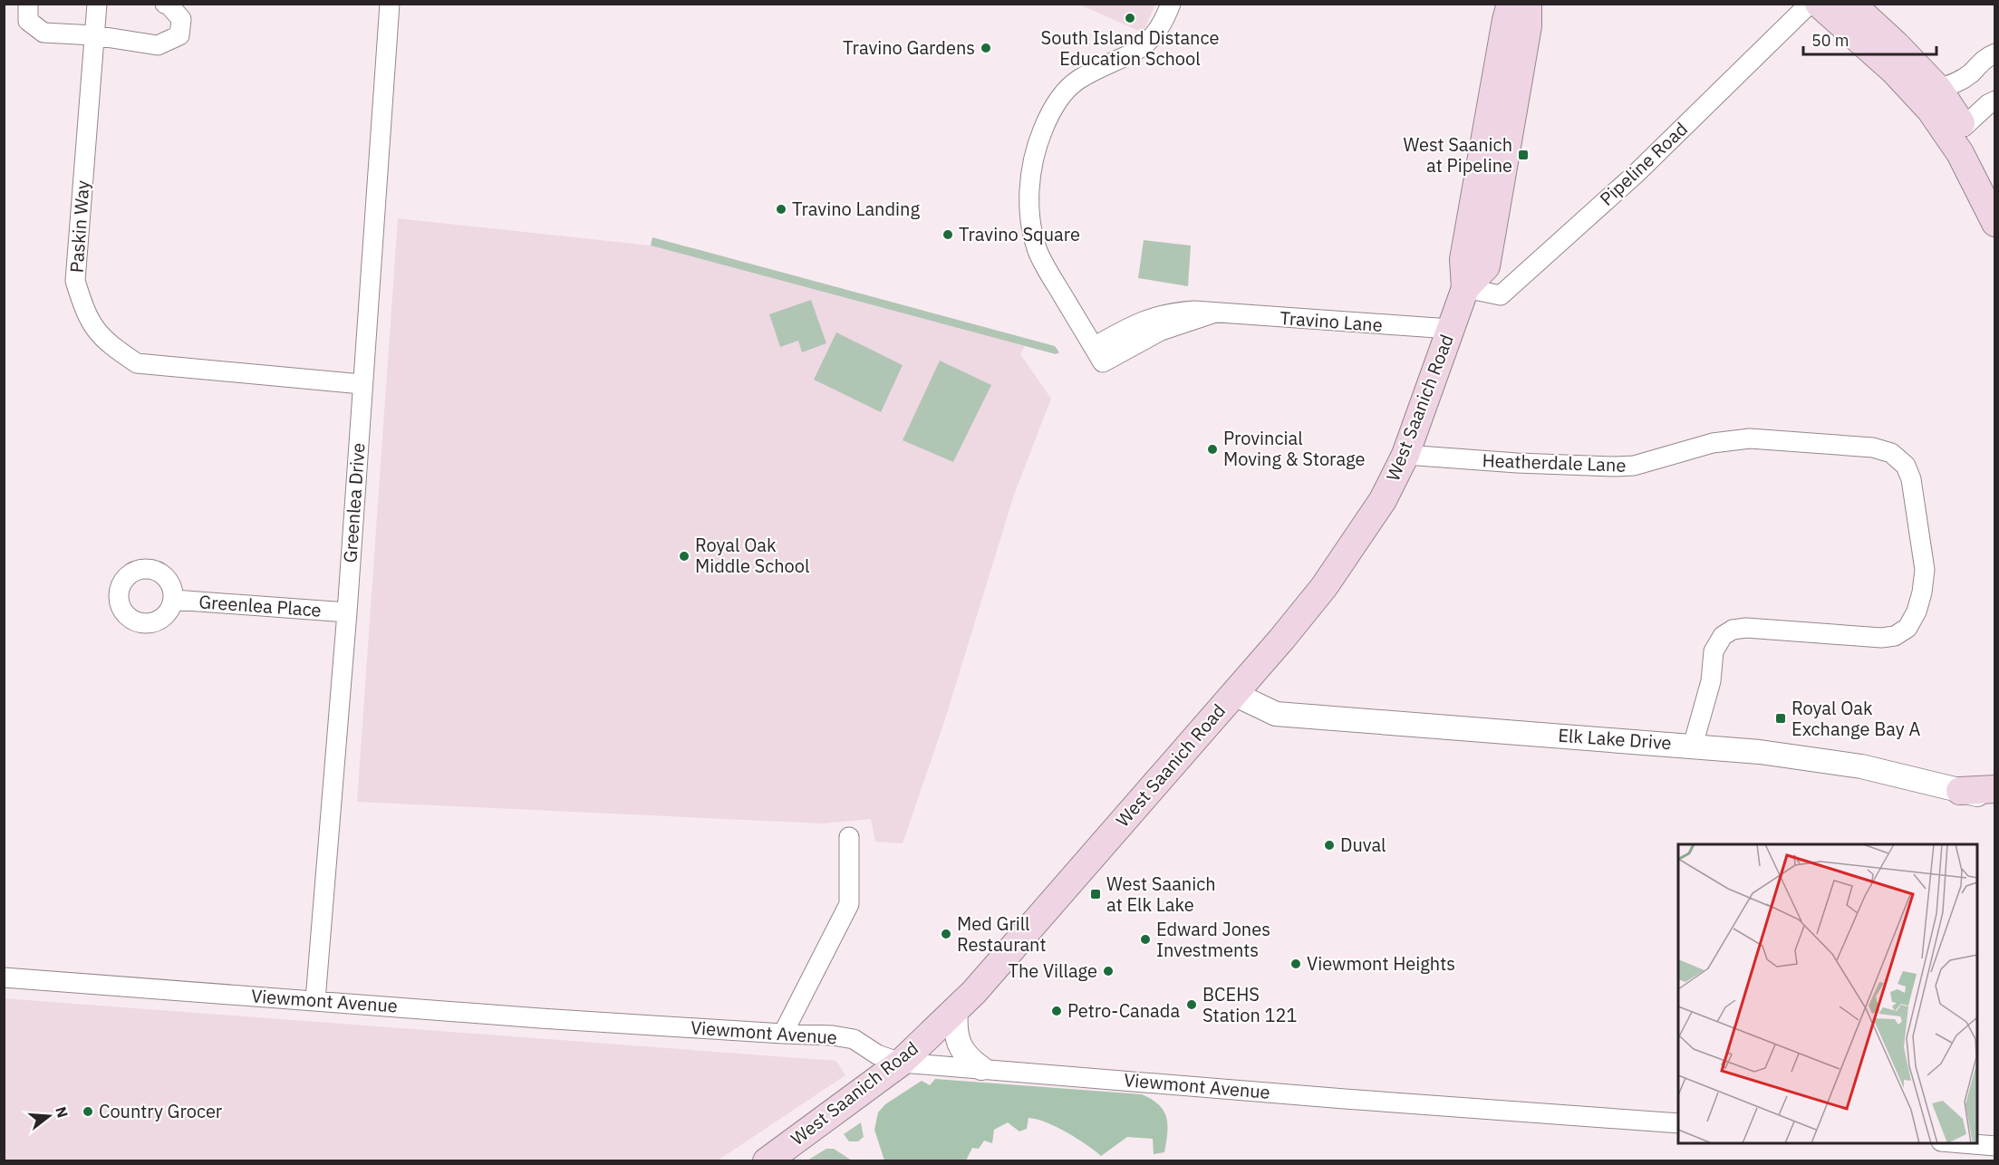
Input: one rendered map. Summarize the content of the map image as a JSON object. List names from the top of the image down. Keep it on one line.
{"streets":{"main road":["West Saanich Road"],"street":["Pipeline Road","Paskin Way","Travino Lane","Heatherdale Lane","Greenlea Drive","Greenlea Place","Elk Lake Drive","Viewmont Avenue"]},"crossings":[["Pipeline Road","West Saanich Road"],["Paskin Way","Greenlea Drive"],["Travino Lane","West Saanich Road"],["West Saanich Road","Heatherdale Lane"],["West Saanich Road","Elk Lake Drive"],["West Saanich Road","Viewmont Avenue"],["Heatherdale Lane","Elk Lake Drive"],["Greenlea Drive","Greenlea Place"],["Greenlea Drive","Viewmont Avenue"]],"places":{"other":["South Island Distance Education School","Travino Gardens","Travino Landing","Travino Square","Provincial Moving & Storage","Royal Oak Middle School","Duval","Med Grill Restaurant","Edward Jones Investments","Viewmont Heights","The Village","BCEHS Station 121","Petro-Canada","Country Grocer"],"transit":["West Saanich at Pipeline","Royal Oak Exchange Bay A","West Saanich at Elk Lake"]},"scale_bar":"50 m","north":"right"}
